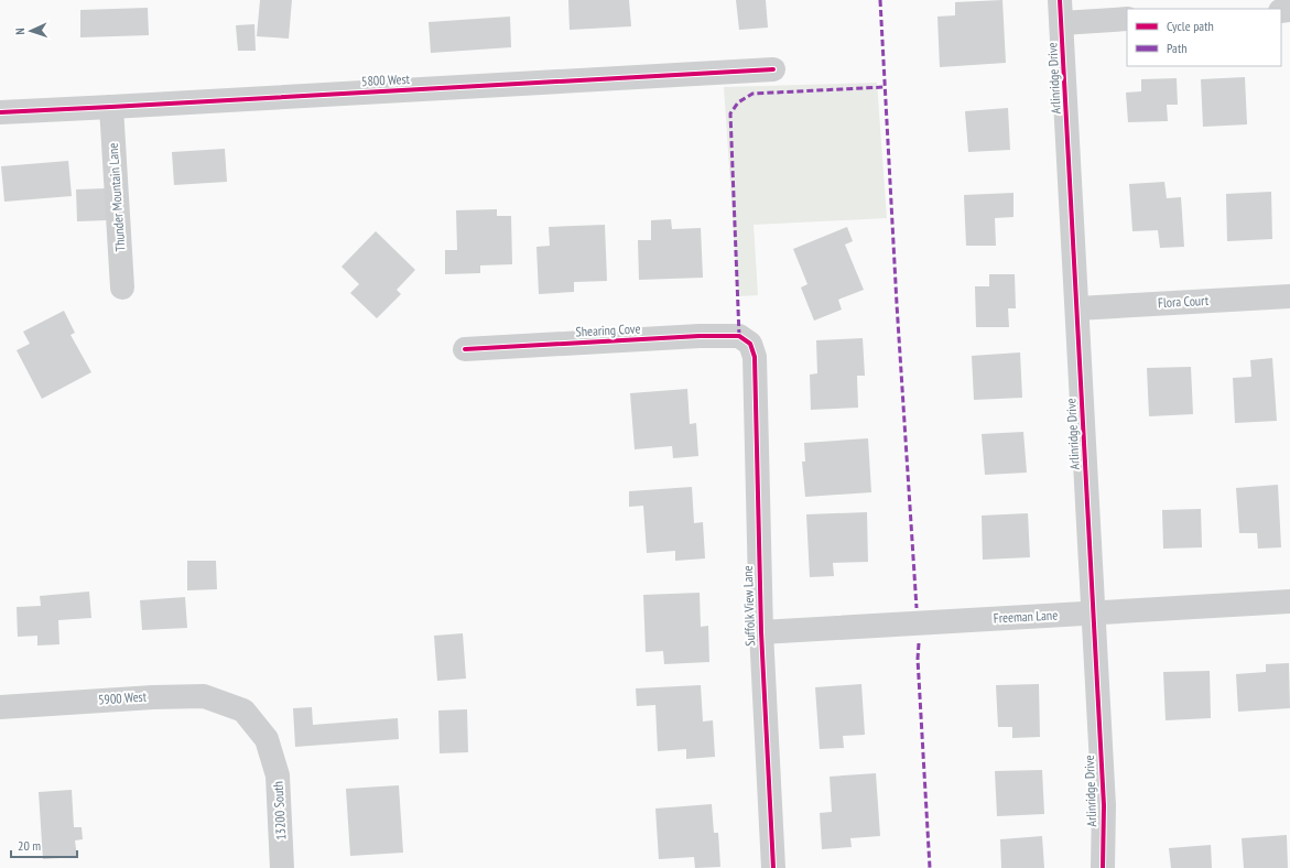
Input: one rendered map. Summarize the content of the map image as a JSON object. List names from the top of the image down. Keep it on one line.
{"streets":{"street":["Arlinridge Drive","5800 West","Thunder Mountain Lane","Flora Court","Shearing Cove","Suffolk View Lane","Freeman Lane","5900 West","13200 South"]},"crossings":[["Arlinridge Drive","Flora Court"],["Arlinridge Drive","Freeman Lane"],["5800 West","Thunder Mountain Lane"],["Shearing Cove","Suffolk View Lane"],["Suffolk View Lane","Freeman Lane"],["5900 West","13200 South"]],"legend":["Cycle path","Path"],"scale_bar":"20 m","north":"left"}
